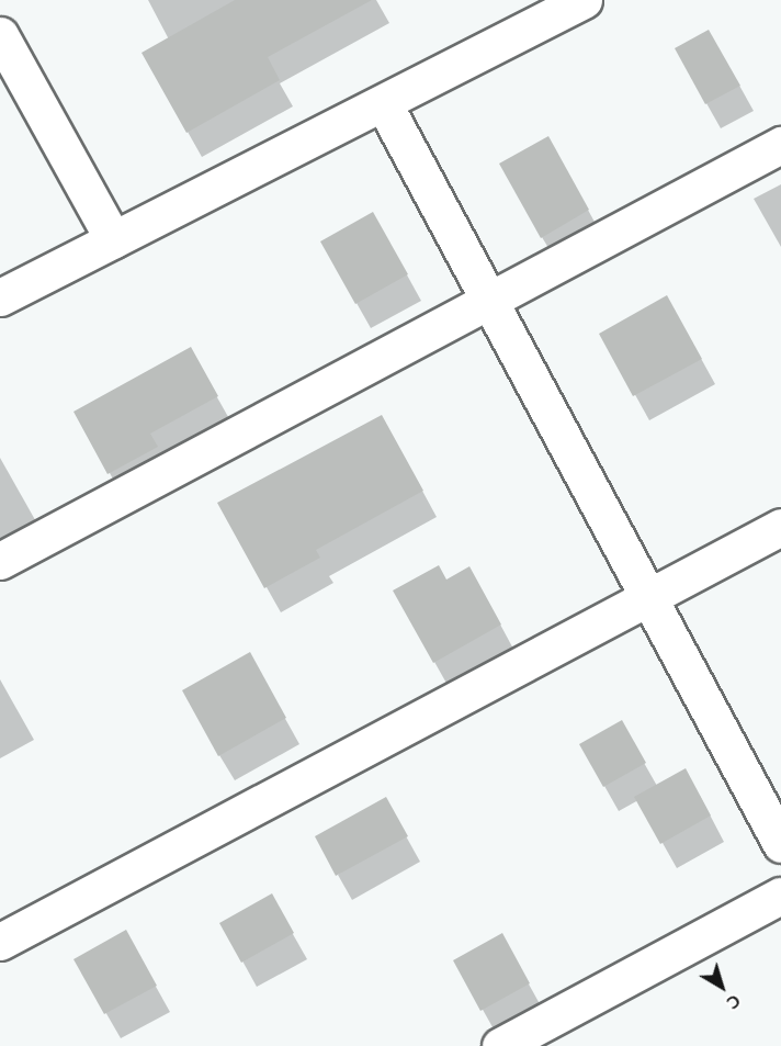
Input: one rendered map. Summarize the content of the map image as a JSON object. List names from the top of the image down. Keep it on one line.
{"north":"bottom right"}
